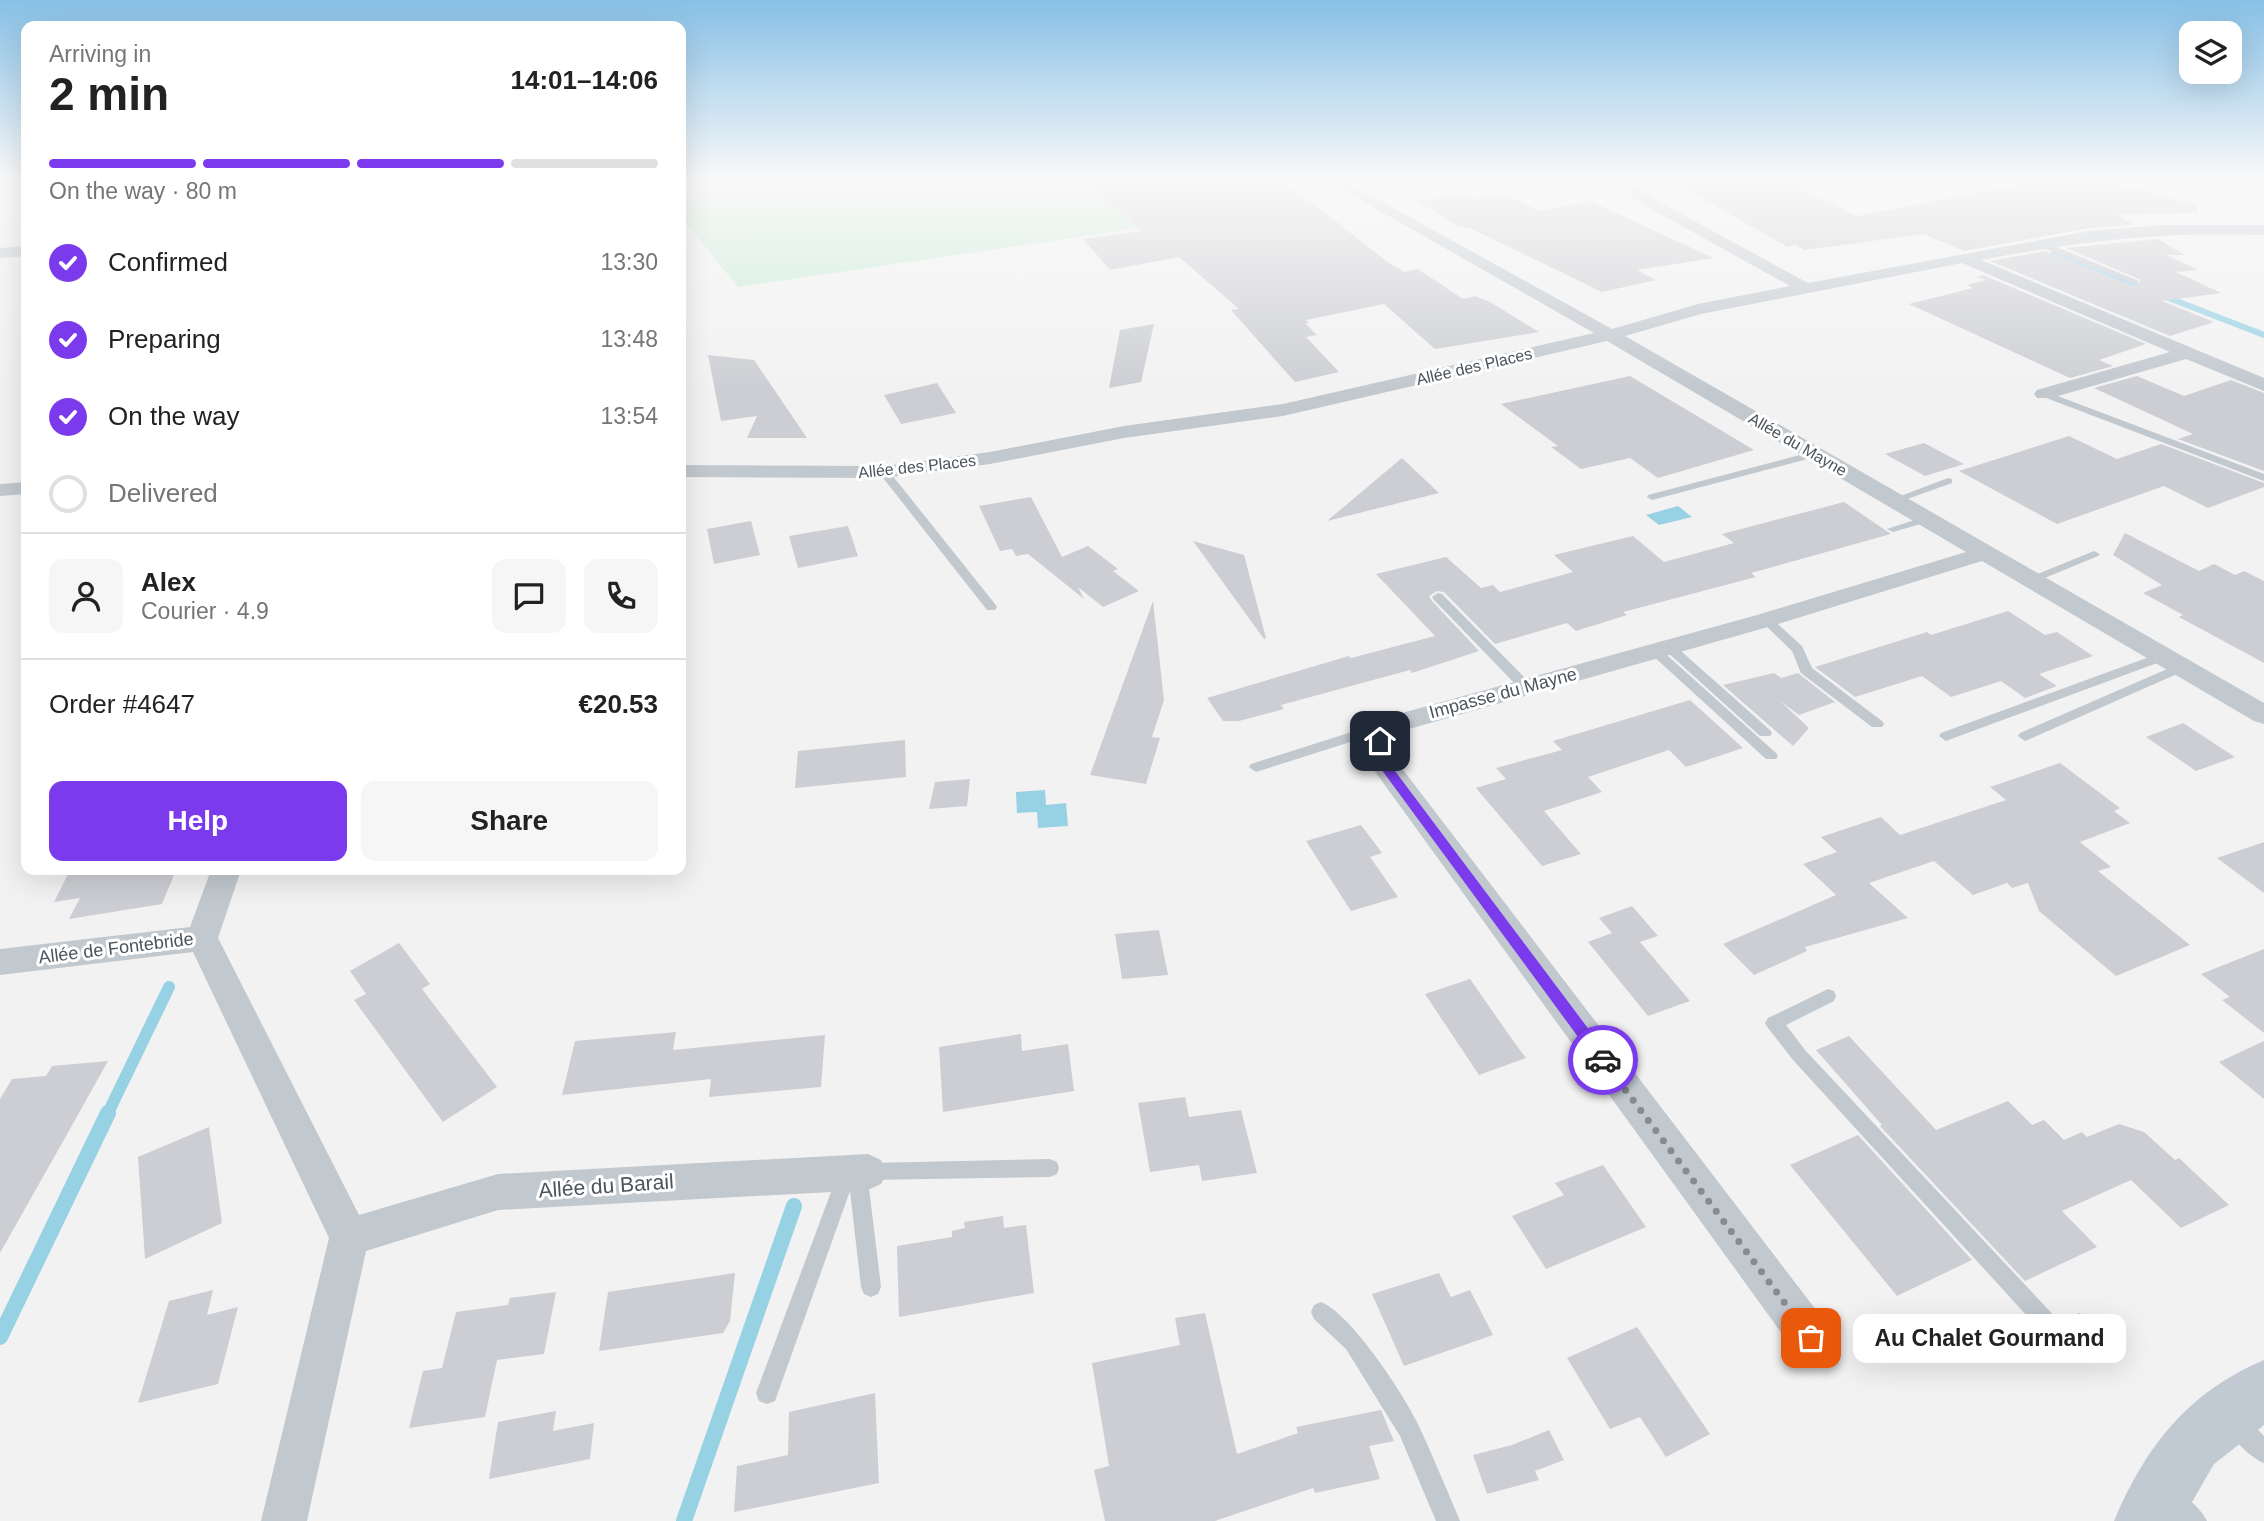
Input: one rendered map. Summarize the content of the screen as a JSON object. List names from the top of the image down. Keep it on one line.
{"streets":{"street":["Allée des Places","Allée du Mayne","Impasse du Mayne","Allée de Fontebride","Allée du Barail"]},"crossings":[["Allée des Places","Allée du Mayne"],["Allée du Mayne","Impasse du Mayne"]],"places":["Au Chalet Gourmand"],"page":{"heading":["2 min","Arriving in","14:01–14:06"],"panel":["Alex","Courier · 4.9","Order #4647","€20.53"],"bar":"On the way · 80 m","list":[["Confirmed","13:30"],["Preparing","13:48"],["On the way","13:54"],"Delivered"],"buttons":["Help","Share"],"bubble":"Au Chalet Gourmand"}}
